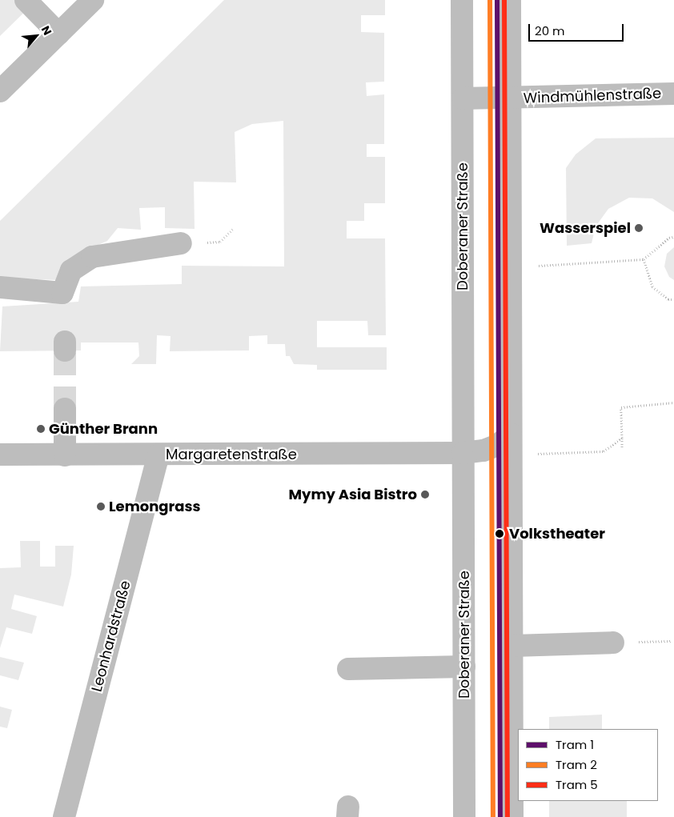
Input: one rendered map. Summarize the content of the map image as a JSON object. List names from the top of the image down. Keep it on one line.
{"streets":{"street":["Windmühlenstraße","Doberaner Straße","Margaretenstraße","Leonhardstraße"]},"crossings":[["Windmühlenstraße","Doberaner Straße"],["Doberaner Straße","Margaretenstraße"],["Margaretenstraße","Leonhardstraße"]],"places":["Wasserspiel","Günther Brann","Mymy Asia Bistro","Lemongrass","Volkstheater"],"lines":["tram line 1","tram line 2","tram line 5"],"legend":["Tram 1","Tram 2","Tram 5"],"scale_bar":"20 m","north":"top right"}
